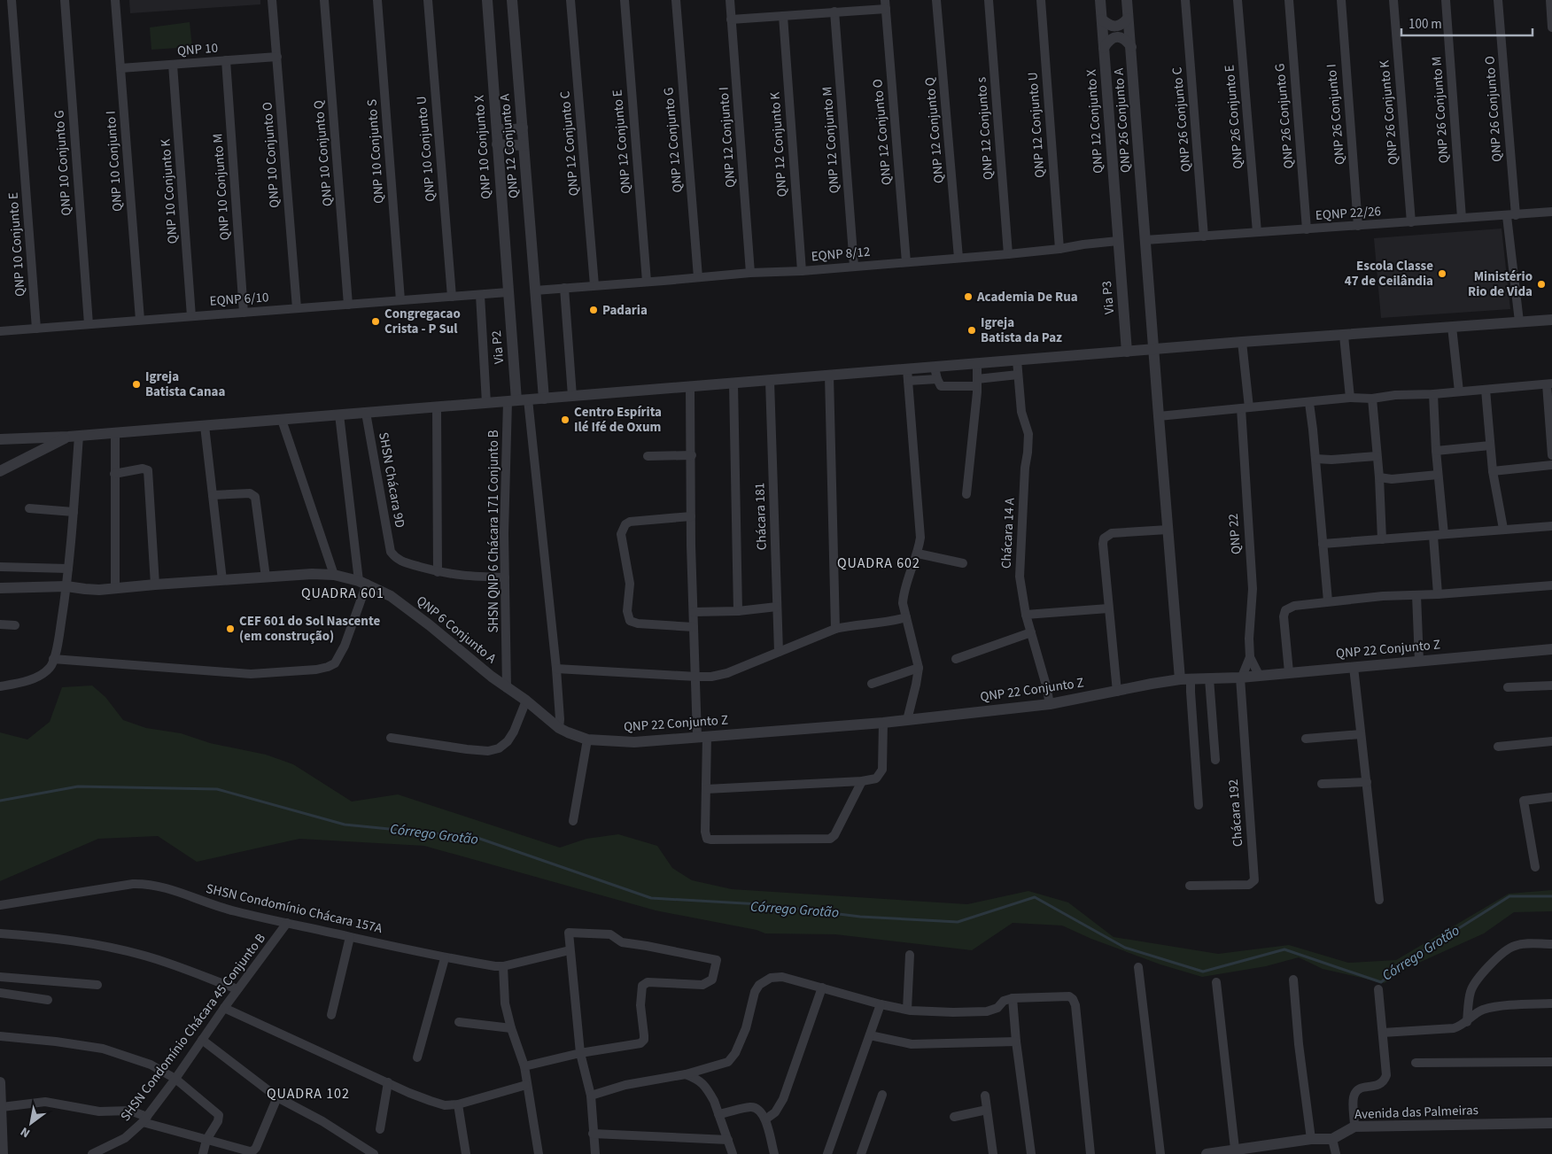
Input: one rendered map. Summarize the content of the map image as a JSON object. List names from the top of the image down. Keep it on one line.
{"streets":{"street":["QNP 10","QNP 26 Conjunto O","QNP 26 Conjunto M","QNP 26 Conjunto K","QNP 26 Conjunto I","QNP 26 Conjunto G","QNP 26 Conjunto E","QNP 26 Conjunto C","QNP 26 Conjunto A","QNP 12 Conjunto X","QNP 12 Conjunto U","QNP 12 Conjunto s","QNP 12 Conjunto Q","QNP 12 Conjunto O","QNP 12 Conjunto I","QNP 12 Conjunto G","QNP 12 Conjunto M","QNP 12 Conjunto E","QNP 12 Conjunto C","QNP 12 Conjunto K","QNP 12 Conjunto A","QNP 10 Conjunto X","QNP 10 Conjunto U","QNP 10 Conjunto S","QNP 10 Conjunto Q","QNP 10 Conjunto O","QNP 10 Conjunto I","QNP 10 Conjunto G","QNP 10 Conjunto M","QNP 10 Conjunto K","EQNP 22/26","QNP 10 Conjunto E","EQNP 8/12","Via P3","EQNP 6/10","Via P2","SHSN Chácara 9D","Chácara 181","SHSN QNP 6 Chácara 171 Conjunto B","Chácara 14 A","QNP 22","QNP 6 Conjunto A","QNP 22 Conjunto Z","Chácara 192","SHSN Condomínio Chácara 157A","SHSN Condomínio Chácara 45 Conjunto B","Avenida das Palmeiras"]},"crossings":[["QNP 10","QNP 10 Conjunto O"],["QNP 10","QNP 10 Conjunto I"],["QNP 10","QNP 10 Conjunto M"],["QNP 10","QNP 10 Conjunto K"],["QNP 26 Conjunto O","EQNP 22/26"],["QNP 26 Conjunto M","EQNP 22/26"],["QNP 26 Conjunto K","EQNP 22/26"],["QNP 26 Conjunto I","EQNP 22/26"],["QNP 26 Conjunto G","EQNP 22/26"],["QNP 26 Conjunto E","EQNP 22/26"],["QNP 26 Conjunto C","EQNP 22/26"],["QNP 26 Conjunto A","EQNP 22/26"],["QNP 12 Conjunto X","EQNP 8/12"],["QNP 12 Conjunto X","Via P3"],["QNP 12 Conjunto U","EQNP 8/12"],["QNP 12 Conjunto s","EQNP 8/12"],["QNP 12 Conjunto Q","EQNP 8/12"],["QNP 12 Conjunto O","EQNP 8/12"],["QNP 12 Conjunto I","EQNP 8/12"],["QNP 12 Conjunto G","EQNP 8/12"],["QNP 12 Conjunto M","EQNP 8/12"],["QNP 12 Conjunto E","EQNP 8/12"],["QNP 12 Conjunto C","EQNP 8/12"],["QNP 12 Conjunto K","EQNP 8/12"],["QNP 12 Conjunto A","EQNP 8/12"],["QNP 10 Conjunto X","EQNP 6/10"],["QNP 10 Conjunto X","Via P2"],["QNP 10 Conjunto U","EQNP 6/10"],["QNP 10 Conjunto S","EQNP 6/10"],["QNP 10 Conjunto Q","EQNP 6/10"],["QNP 10 Conjunto O","EQNP 6/10"],["QNP 10 Conjunto I","EQNP 6/10"],["QNP 10 Conjunto G","EQNP 6/10"],["QNP 10 Conjunto M","EQNP 6/10"],["QNP 10 Conjunto K","EQNP 6/10"],["QNP 10 Conjunto E","EQNP 6/10"],["EQNP 8/12","Via P3"],["EQNP 6/10","Via P2"],["Via P2","SHSN QNP 6 Chácara 171 Conjunto B"],["SHSN QNP 6 Chácara 171 Conjunto B","QNP 6 Conjunto A"],["Chácara 14 A","QNP 22 Conjunto Z"],["QNP 22","QNP 22 Conjunto Z"],["QNP 22","Chácara 192"],["QNP 6 Conjunto A","QNP 22 Conjunto Z"],["QNP 22 Conjunto Z","Chácara 192"],["SHSN Condomínio Chácara 157A","SHSN Condomínio Chácara 45 Conjunto B"]],"districts":["QUADRA 602","QUADRA 601","QUADRA 102"],"water":["Córrego Grotão"],"places":["Escola Classe 47 de Ceilândia","Ministério Rio de Vida","Academia De Rua","Padaria","Congregacao Crista - P Sul","Igreja Batista da Paz","Igreja Batista Canaa","Centro Espírita Ilé Ifé de Oxum","CEF 601 do Sol Nascente (em construção)"],"scale_bar":"100 m","north":"bottom left"}
